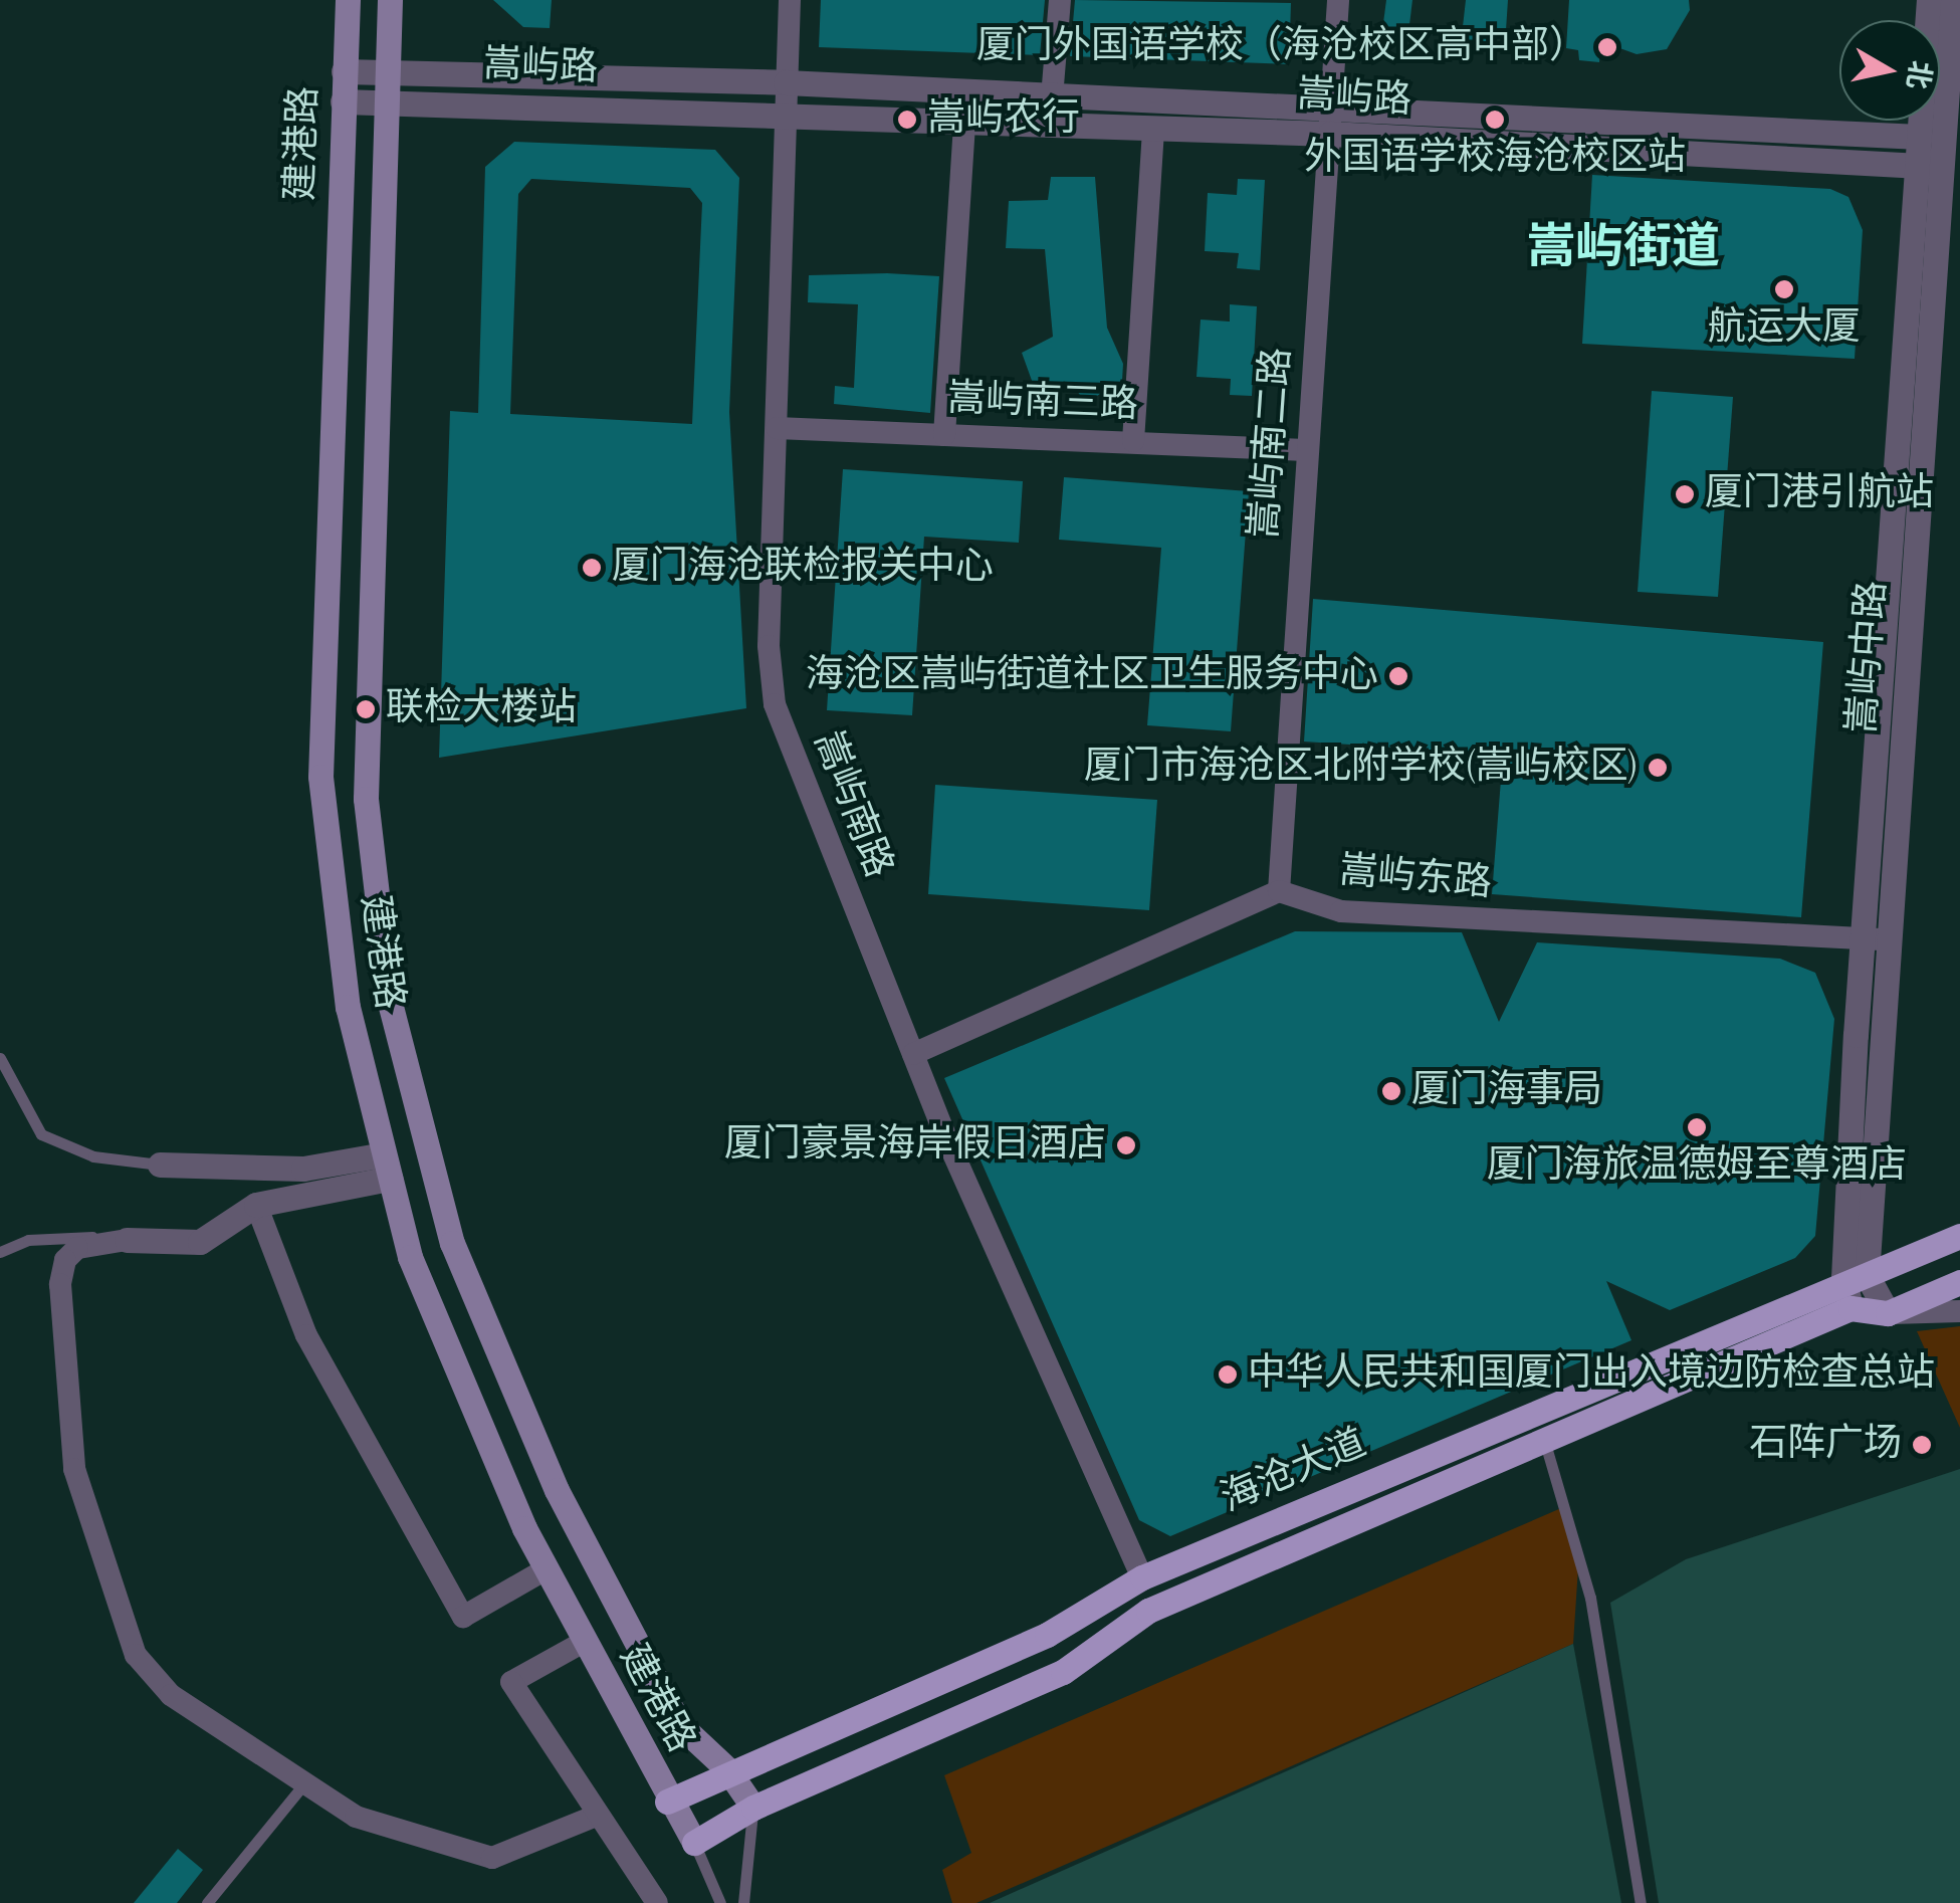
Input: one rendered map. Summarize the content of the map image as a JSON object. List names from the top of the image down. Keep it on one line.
{"streets":{"main road":["建港路","海沧大道"],"street":["嵩屿路","嵩屿南三路","嵩屿南二路","嵩屿中路","嵩屿南路","嵩屿东路"]},"crossings":[["嵩屿路","建港路"],["嵩屿路","嵩屿南二路"],["嵩屿路","嵩屿中路"],["嵩屿路","嵩屿南路"],["建港路","海沧大道"],["嵩屿南三路","嵩屿南二路"],["嵩屿南三路","嵩屿南路"],["嵩屿南二路","嵩屿东路"],["嵩屿中路","嵩屿东路"],["嵩屿中路","海沧大道"],["嵩屿南路","海沧大道"]],"districts":["嵩屿街道"],"places":["厦门外国语学校（海沧校区高中部）","嵩屿农行","外国语学校海沧校区站","航运大厦","厦门港引航站","厦门海沧联检报关中心","海沧区嵩屿街道社区卫生服务中心","联检大楼站","厦门市海沧区北附学校(嵩屿校区)","厦门海事局","厦门海旅温德姆至尊酒店","厦门豪景海岸假日酒店","中华人民共和国厦门出入境边防检查总站","石阵广场"],"north":"right"}
